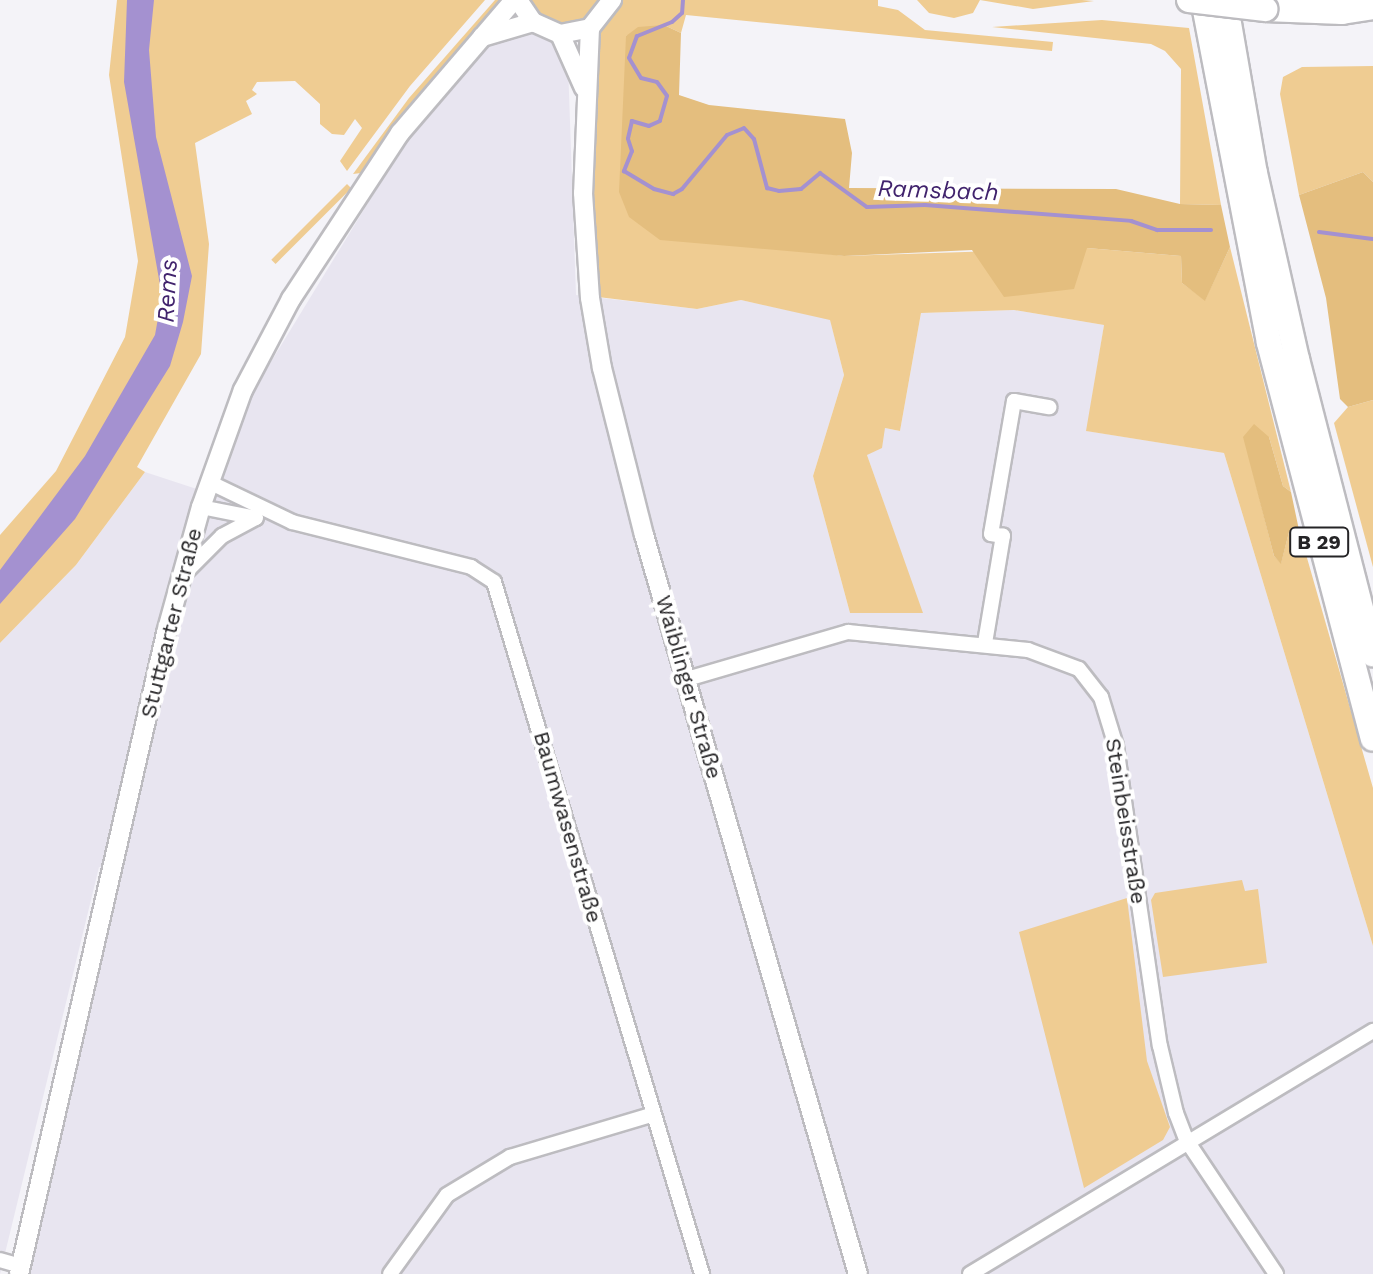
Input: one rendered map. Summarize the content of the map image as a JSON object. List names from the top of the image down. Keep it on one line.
{"streets":{"highway":["B 29"],"main road":["Stuttgarter Straße","Waiblinger Straße"],"street":["Steinbeisstraße","Baumwasenstraße"]},"crossings":[["Stuttgarter Straße","Baumwasenstraße"],["Waiblinger Straße","Steinbeisstraße"]],"water":["Ramsbach","Rems"]}
